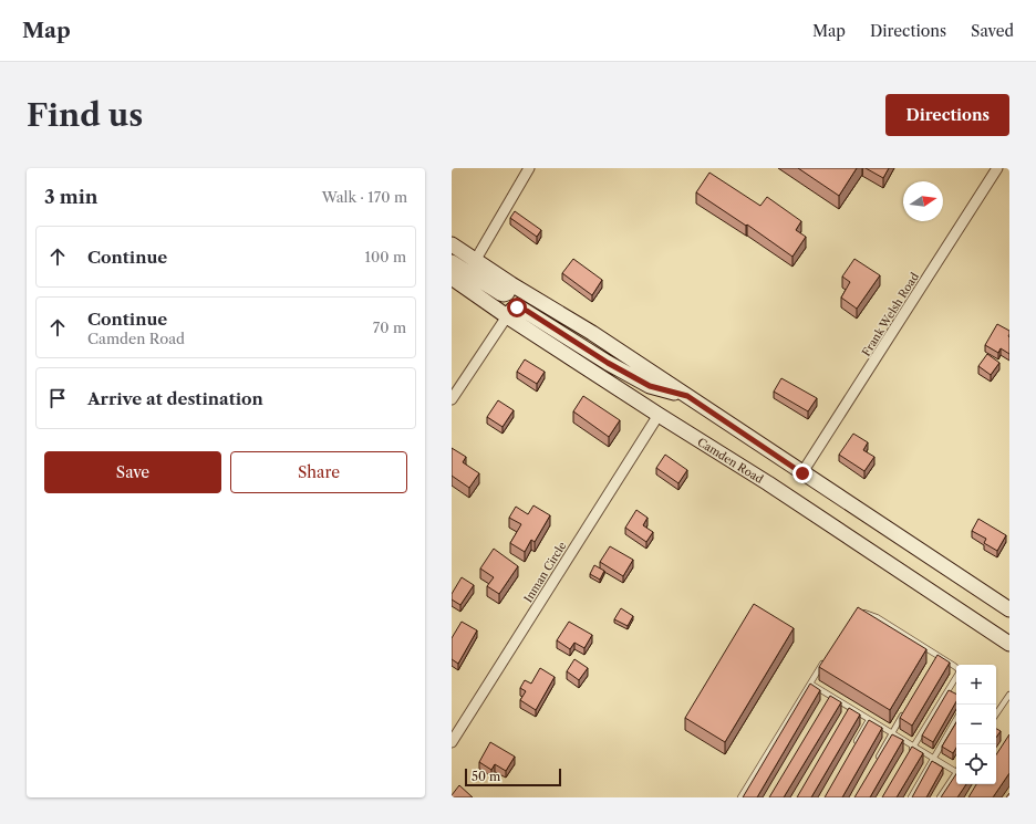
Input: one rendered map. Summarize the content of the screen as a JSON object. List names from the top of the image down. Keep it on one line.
{"streets":{"main road":["Camden Road"],"street":["Frank Welsh Road","Inman Circle"]},"crossings":[["Camden Road","Inman Circle"]],"scale_bar":"50 m","north":"right","page":{"header":"Map","nav":["Map","Directions","Saved"],"buttons":["Directions",["Save","Share"]],"title":"Find us","heading":["3 min","Walk · 170 m"],"list":[["Continue","100 m"],["Continue","Camden Road","70 m"],"Arrive at destination"],"map_buttons":["+","−"],"scale":"50 m"}}
